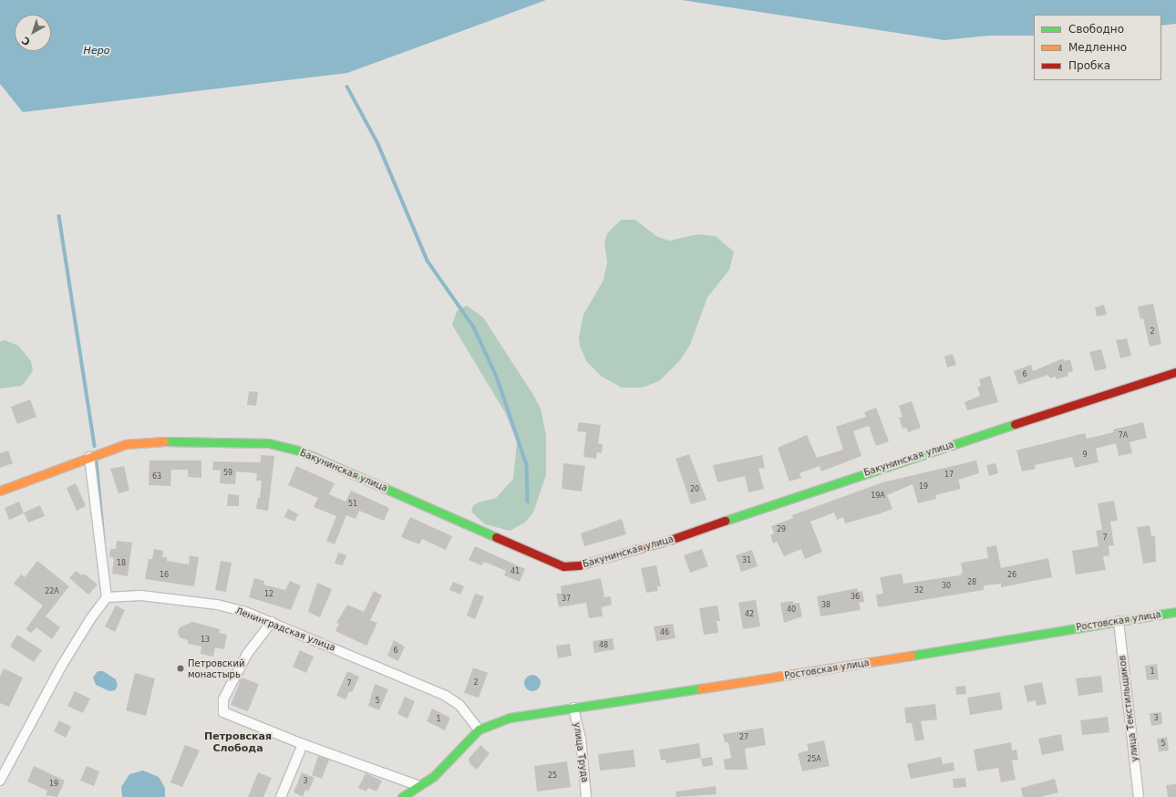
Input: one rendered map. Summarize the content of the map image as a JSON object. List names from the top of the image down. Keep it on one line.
{"streets":{"street":["Бакунинская улица","Ростовская улица","Ленинградская улица","улица Текстильщиков","улица Труда"]},"crossings":[["Ростовская улица","Ленинградская улица"],["Ростовская улица","улица Текстильщиков"],["Ростовская улица","улица Труда"]],"districts":["Петровская Слобода"],"water":["Неро"],"places":["Петровский монастырь"],"house_numbers":["2","4","6","7А","9","59","17","63","19","20","19А","51","29","7","31","18","41","16","26","28","30","32","22А","12","36","37","38","40","42","46","13","48","6","1","2","7","5","3","1","27","5","25А","25","3","19"],"legend":["Свободно","Медленно","Пробка"],"north":"bottom left"}
